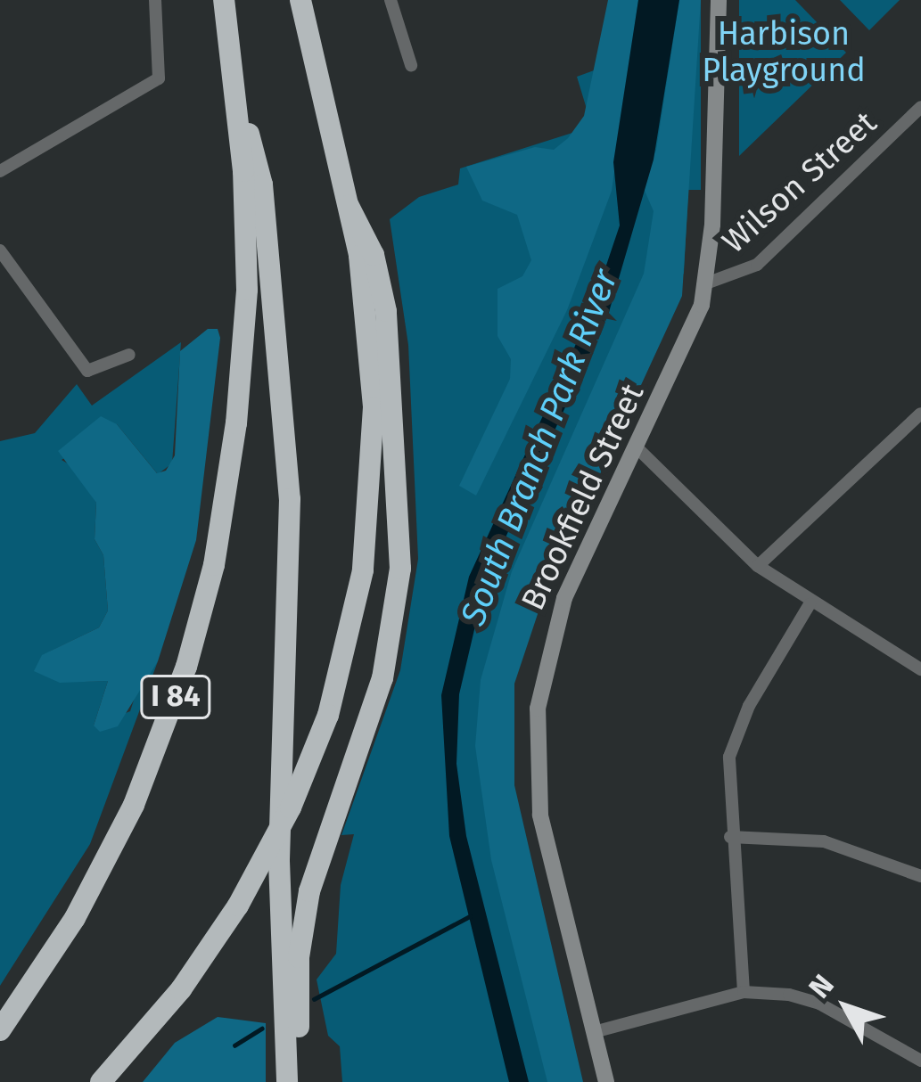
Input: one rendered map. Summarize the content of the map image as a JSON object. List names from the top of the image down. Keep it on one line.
{"streets":{"highway":["I 84"],"street":["Wilson Street","Brookfield Street"]},"crossings":[["Wilson Street","Brookfield Street"]],"water":["South Branch Park River"],"parks":["Harbison Playground"],"north":"top left"}
